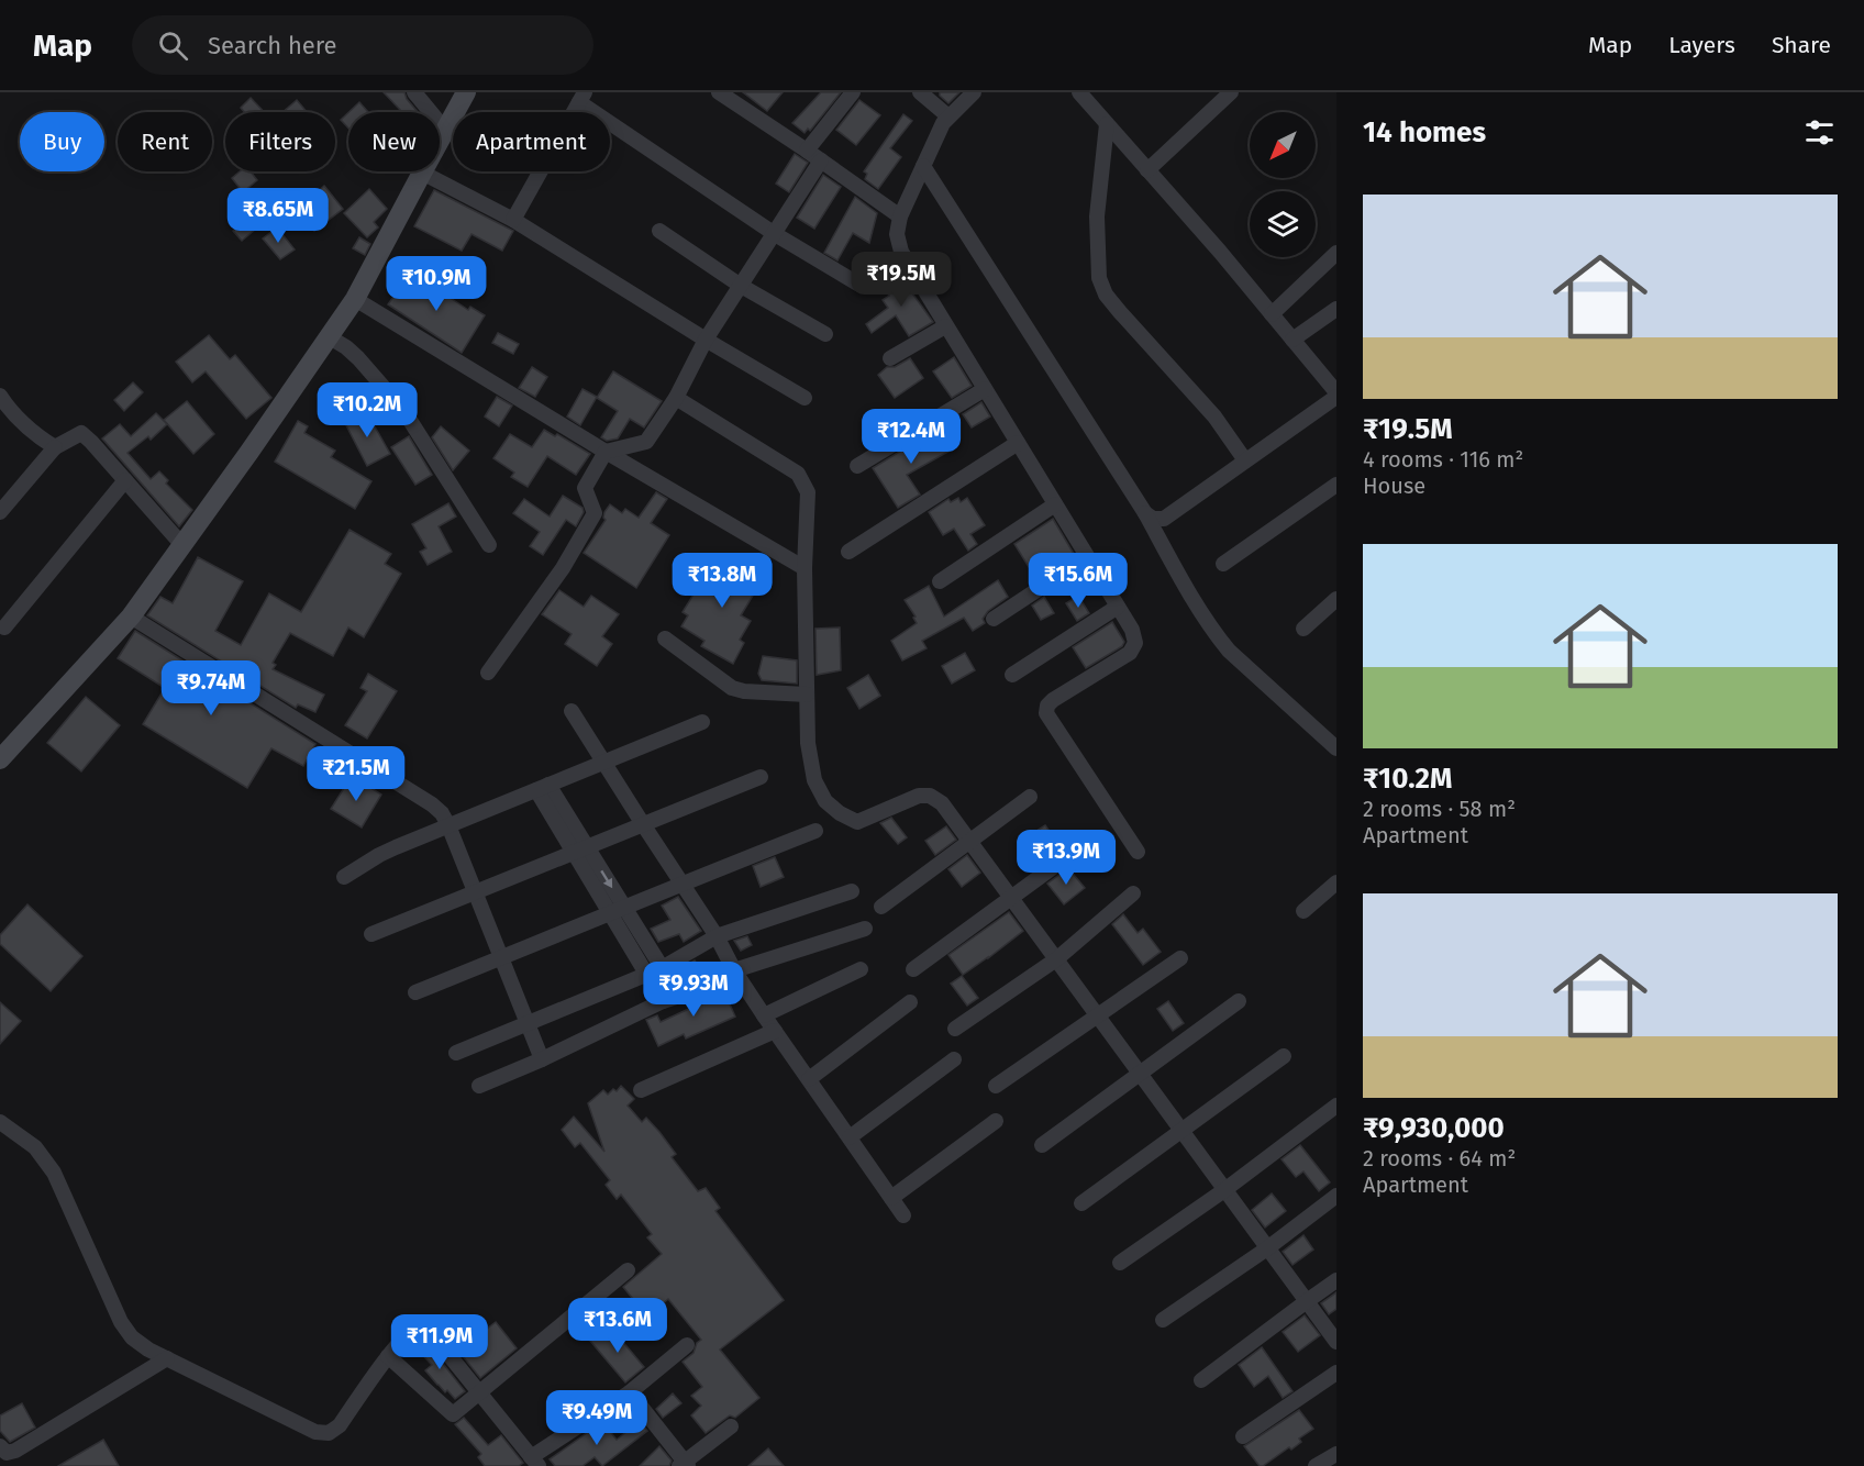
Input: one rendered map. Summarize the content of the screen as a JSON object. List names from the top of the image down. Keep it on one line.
{"north":"bottom left","page":{"header":"Map","search":"Search here","nav":["Map","Layers","Share"],"heading":"14 homes","chip":["Buy","Rent","Filters","New","Apartment"],"list":[{"name":"₹19.5M","note":"4 rooms · 116 m² · House"},{"name":"₹10.2M","note":"2 rooms · 58 m² · Apartment"},{"name":"₹9,930,000","note":"2 rooms · 64 m² · Apartment"}],"price":["₹8.65M","₹19.5M","₹10.9M","₹10.2M","₹12.4M","₹13.8M","₹15.6M","₹9.74M","₹21.5M","₹13.9M","₹9.93M","₹13.6M","₹11.9M","₹9.49M"]}}
